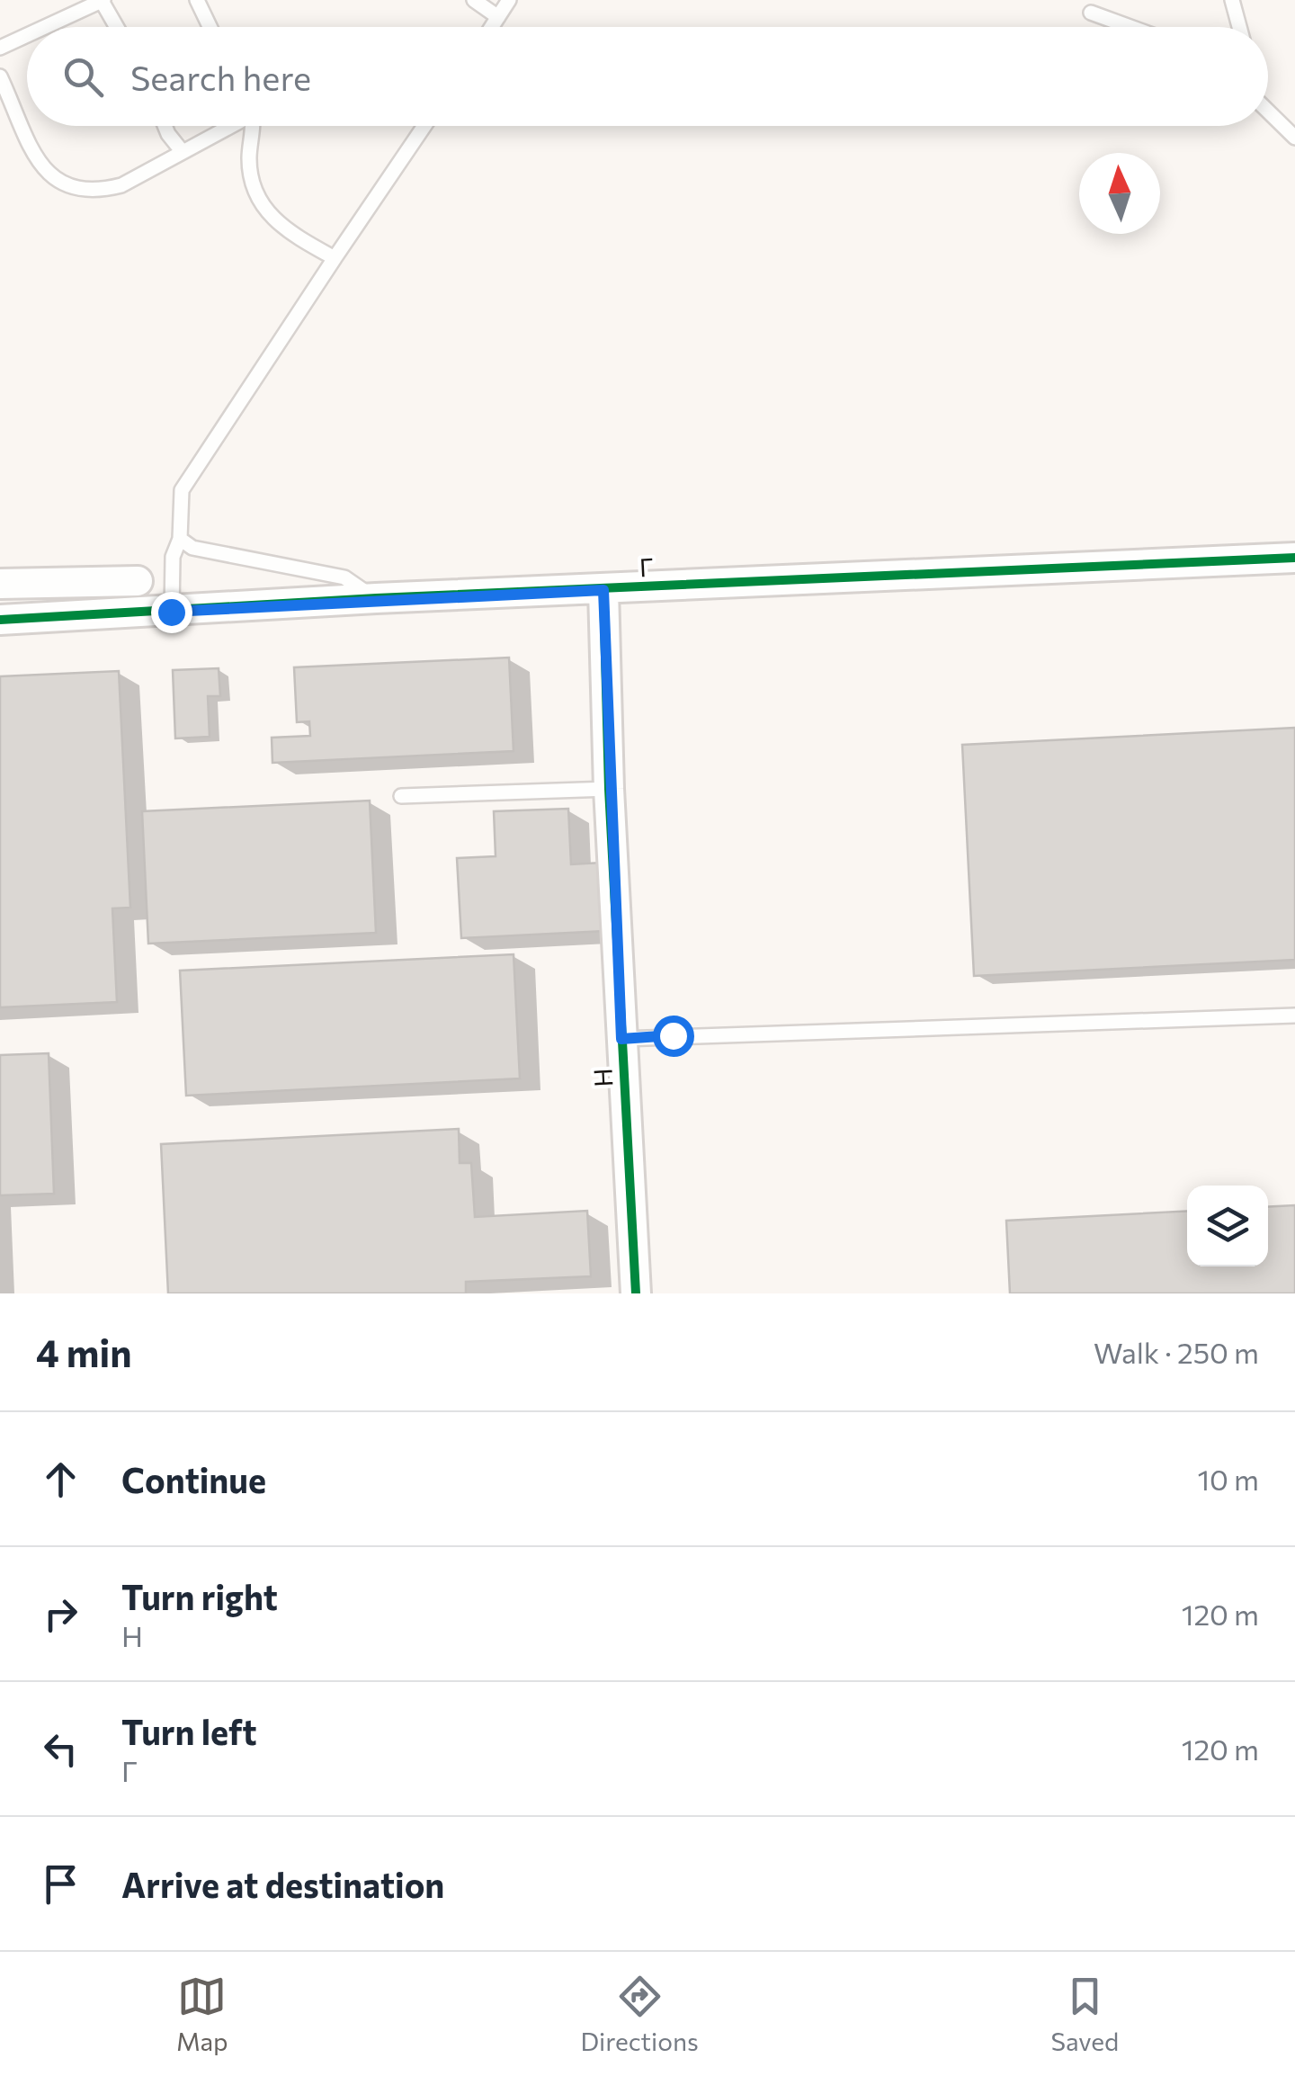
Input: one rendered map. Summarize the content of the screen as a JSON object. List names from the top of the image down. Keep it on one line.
{"streets":{"street":["Γ","Η"]},"crossings":[["Γ","Η"]],"north":"top","page":{"search":"Search here","heading":["4 min","Walk · 250 m"],"list":[["Continue","10 m"],["Turn right","Η","120 m"],["Turn left","Γ","120 m"],"Arrive at destination"],"nav":["Map","Directions","Saved"]}}
